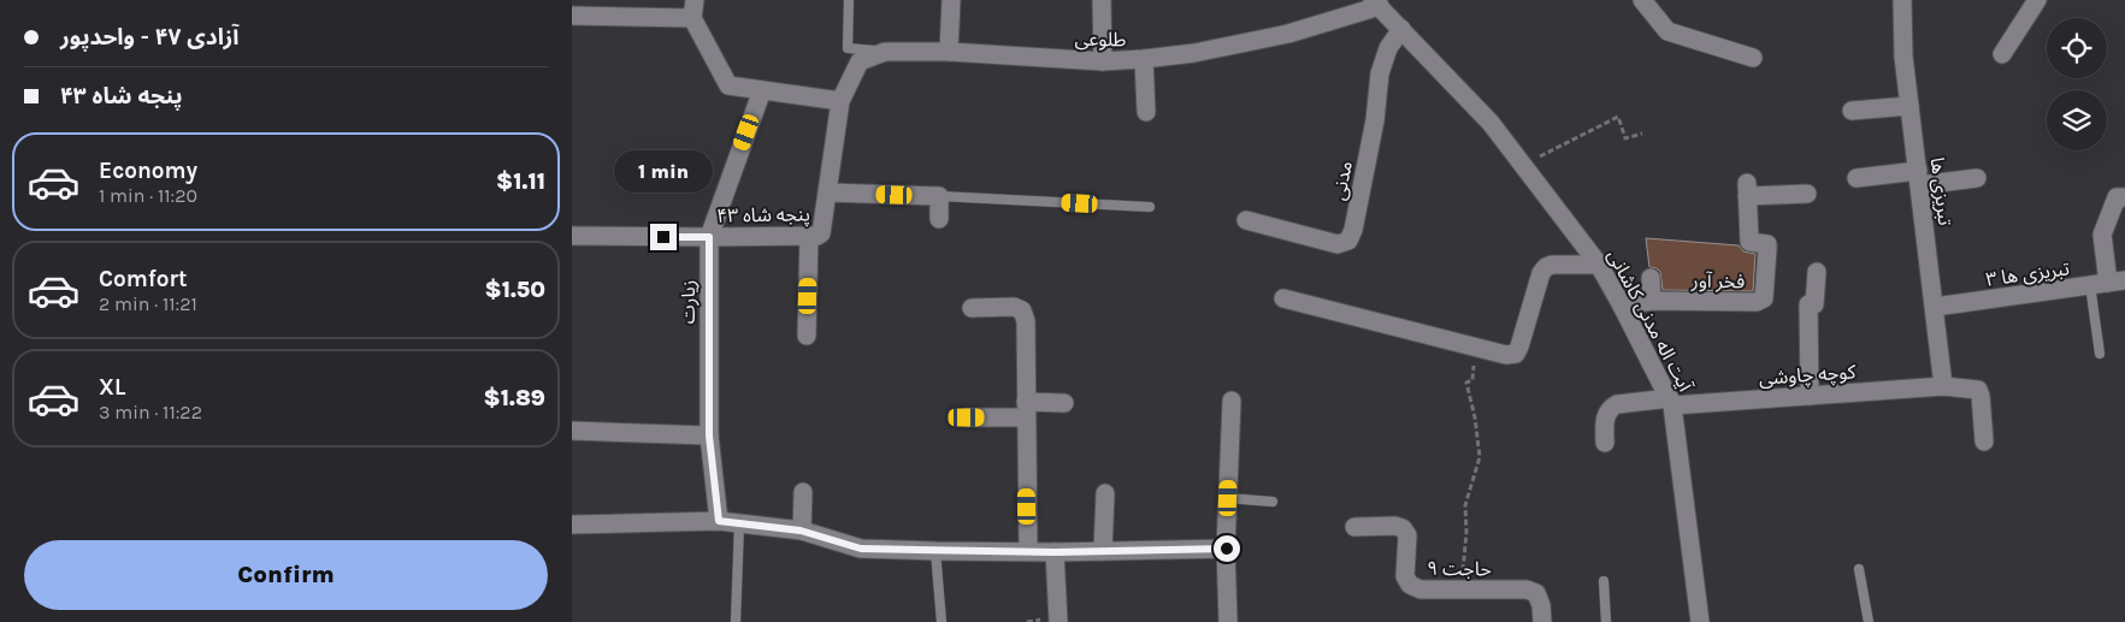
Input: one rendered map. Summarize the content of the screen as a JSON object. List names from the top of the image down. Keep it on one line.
{"streets":{"street":["طلوعی","مدنی","تبریزی ها","پنجه شاه ۴۳","تبریزی ها ۳","فخر آور","زیارت","آیت اله مدنی کاشانی","کوچه چاوشی","حاجت ۹"]},"crossings":[["طلوعی","پنجه شاه ۴۳"],["طلوعی","آیت اله مدنی کاشانی"],["مدنی","آیت اله مدنی کاشانی"],["تبریزی ها","تبریزی ها ۳"],["تبریزی ها","کوچه چاوشی"],["پنجه شاه ۴۳","زیارت"],["فخر آور","آیت اله مدنی کاشانی"],["آیت اله مدنی کاشانی","کوچه چاوشی"]],"page":{"banner":["آزادی ۴۷ - واحدپور","پنجه شاه ۴۳"],"list":[{"name":"Economy","note":"1 min · 11:20","value":"$1.11"},{"name":"Comfort","note":"2 min · 11:21","value":"$1.50"},{"name":"XL","note":"3 min · 11:22","value":"$1.89"}],"bubble":"1 min","buttons":"Confirm"}}
